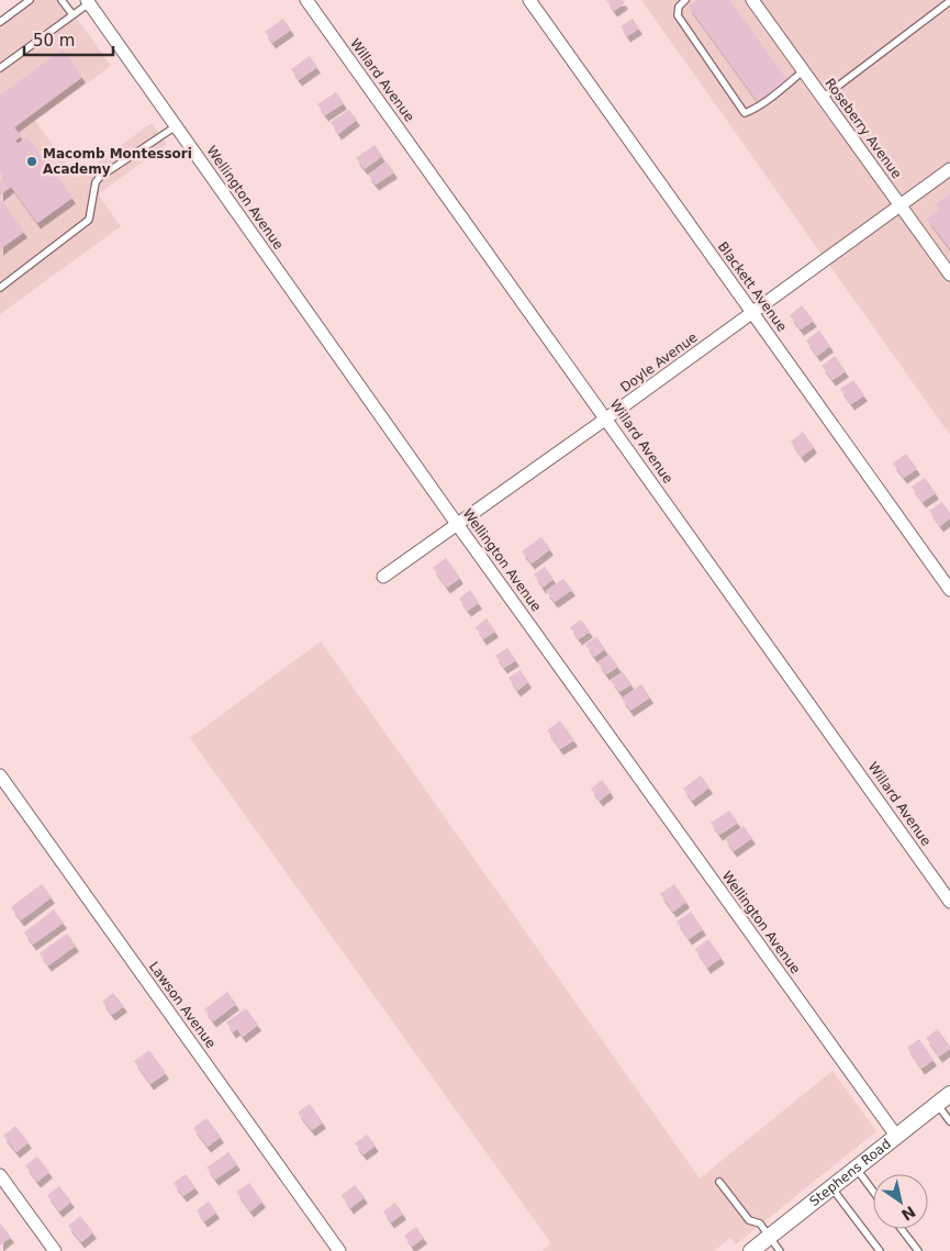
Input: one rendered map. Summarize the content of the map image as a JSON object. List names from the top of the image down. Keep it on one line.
{"streets":{"street":["Willard Avenue","Roseberry Avenue","Wellington Avenue","Blackett Avenue","Doyle Avenue","Lawson Avenue","Stephens Road"]},"crossings":[["Willard Avenue","Doyle Avenue"],["Roseberry Avenue","Doyle Avenue"],["Wellington Avenue","Doyle Avenue"],["Wellington Avenue","Stephens Road"],["Blackett Avenue","Doyle Avenue"]],"places":["Macomb Montessori Academy"],"scale_bar":"50 m","north":"bottom right"}
